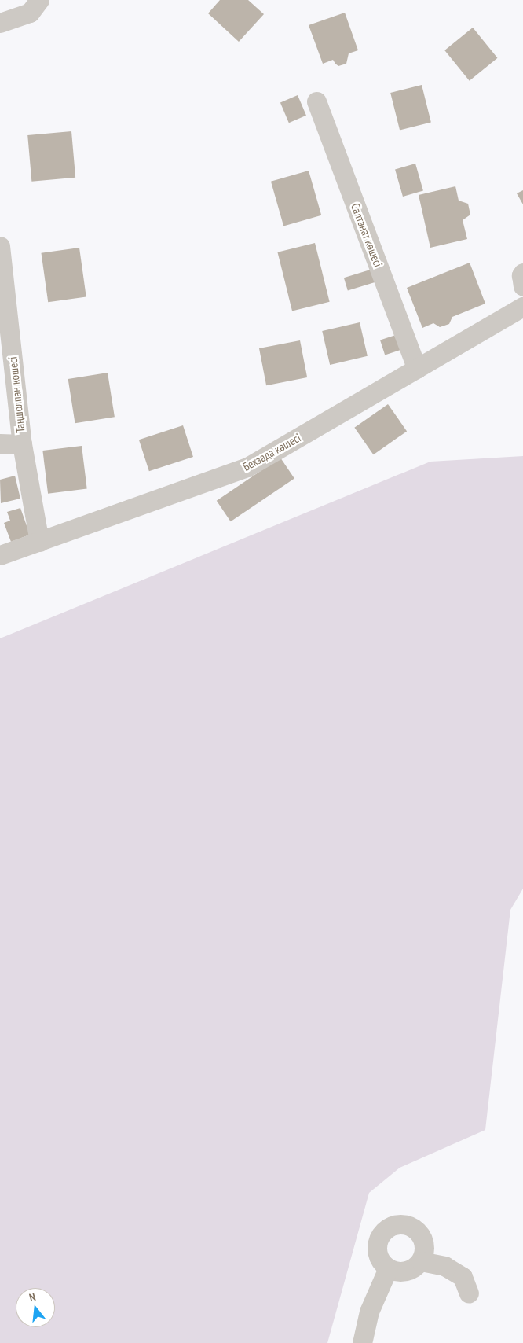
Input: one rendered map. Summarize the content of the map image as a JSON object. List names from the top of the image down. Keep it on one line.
{"streets":{"street":["Салтанат көшесі","Таңшолпан көшесі","Бекзада көшесі"]},"crossings":[["Салтанат көшесі","Бекзада көшесі"],["Таңшолпан көшесі","Бекзада көшесі"]],"north":"top"}
